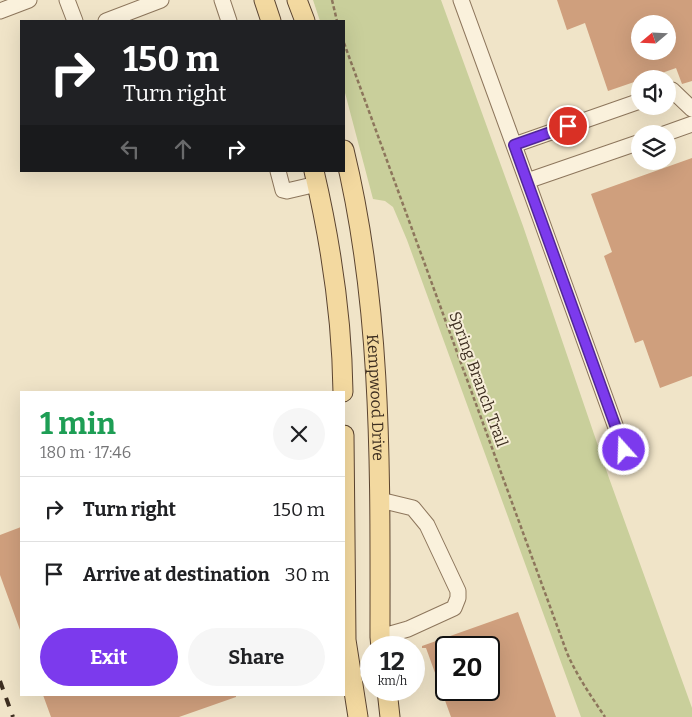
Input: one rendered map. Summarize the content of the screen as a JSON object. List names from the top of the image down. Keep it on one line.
{"streets":{"main road":["Kempwood Drive"],"path":["Spring Branch Trail"]},"north":"left","page":{"turn":["150 m","Turn right"],"heading":["1 min","180 m · 17:46"],"list":[{"name":"Turn right","value":"150 m"},{"name":"Arrive at destination","value":"30 m"}],"buttons":["Exit","Share"],"speed":"12 km/h","limit":"20"}}
